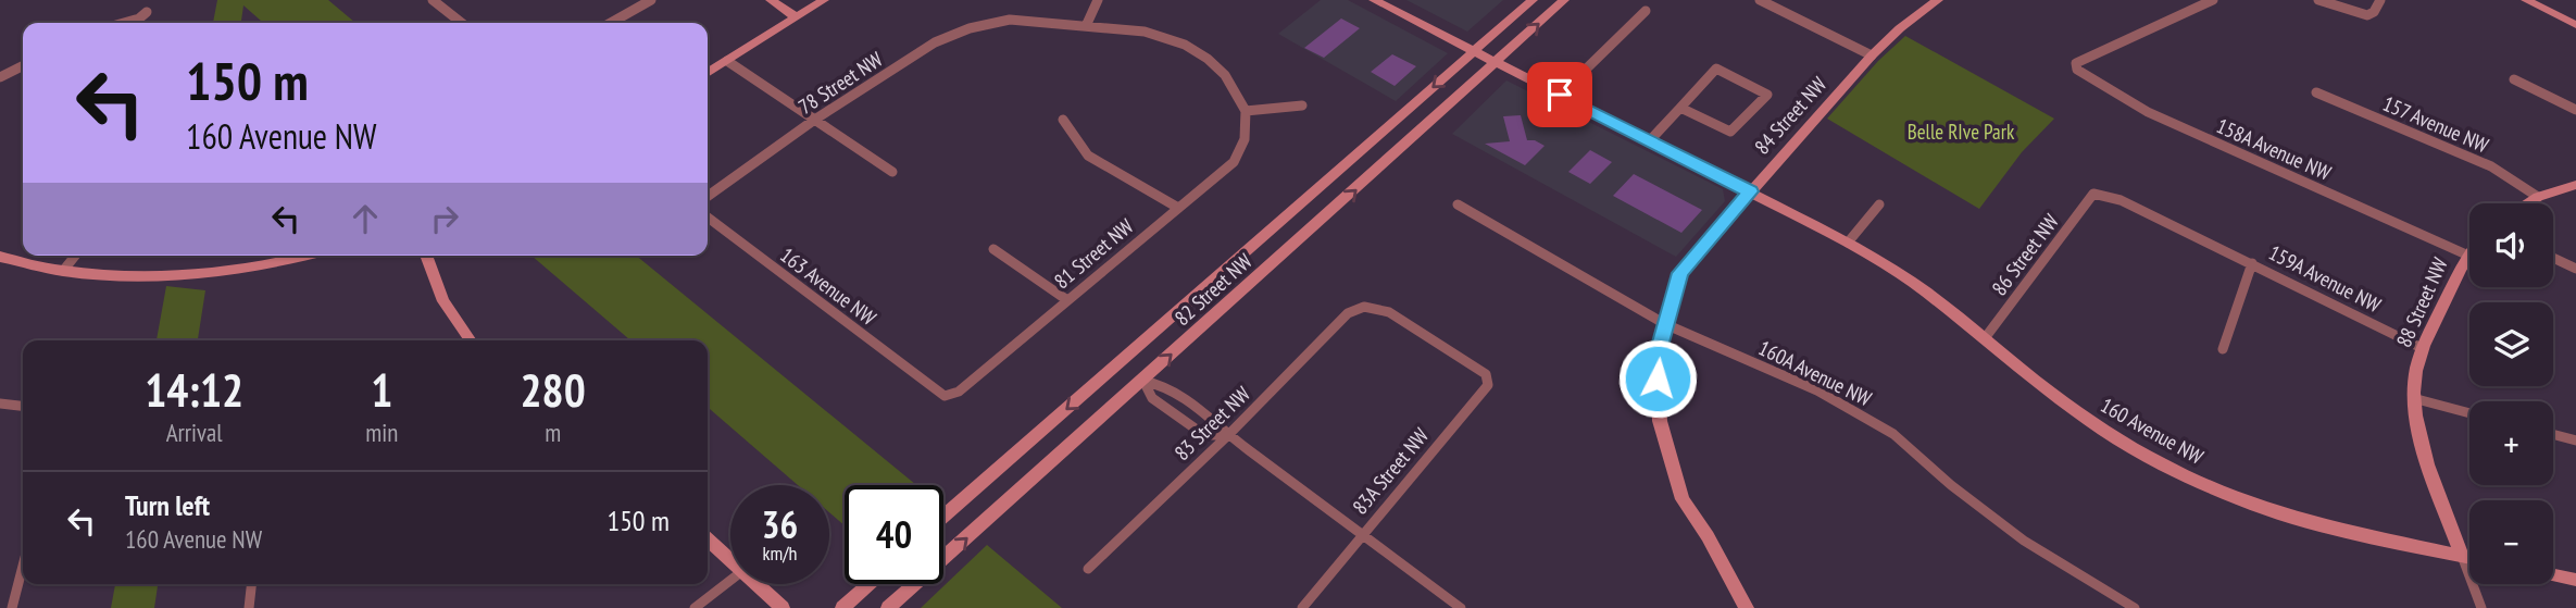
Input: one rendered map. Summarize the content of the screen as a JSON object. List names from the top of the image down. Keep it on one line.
{"streets":{"street":["78 Street NW","84 Street NW","157 Avenue NW","158A Avenue NW","81 Street NW","86 Street NW","159A Avenue NW","163 Avenue NW","82 Street NW","88 Street NW","160A Avenue NW","83 Street NW","160 Avenue NW","83A Street NW"]},"crossings":[["78 Street NW","81 Street NW"],["84 Street NW","160A Avenue NW"],["84 Street NW","160 Avenue NW"],["158A Avenue NW","88 Street NW"],["81 Street NW","163 Avenue NW"],["86 Street NW","159A Avenue NW"],["86 Street NW","160 Avenue NW"],["159A Avenue NW","88 Street NW"],["82 Street NW","160 Avenue NW"],["88 Street NW","160 Avenue NW"],["83 Street NW","83A Street NW"]],"parks":["Belle RIve Park"],"page":{"turn":["150 m","160 Avenue NW"],"map_buttons":["+","−"],"eta":["14:12","Arrival","1","min","280","m"],"list":[{"name":"Turn left","note":"160 Avenue NW","value":"150 m"}],"speed":"36 km/h","limit":"40"}}
